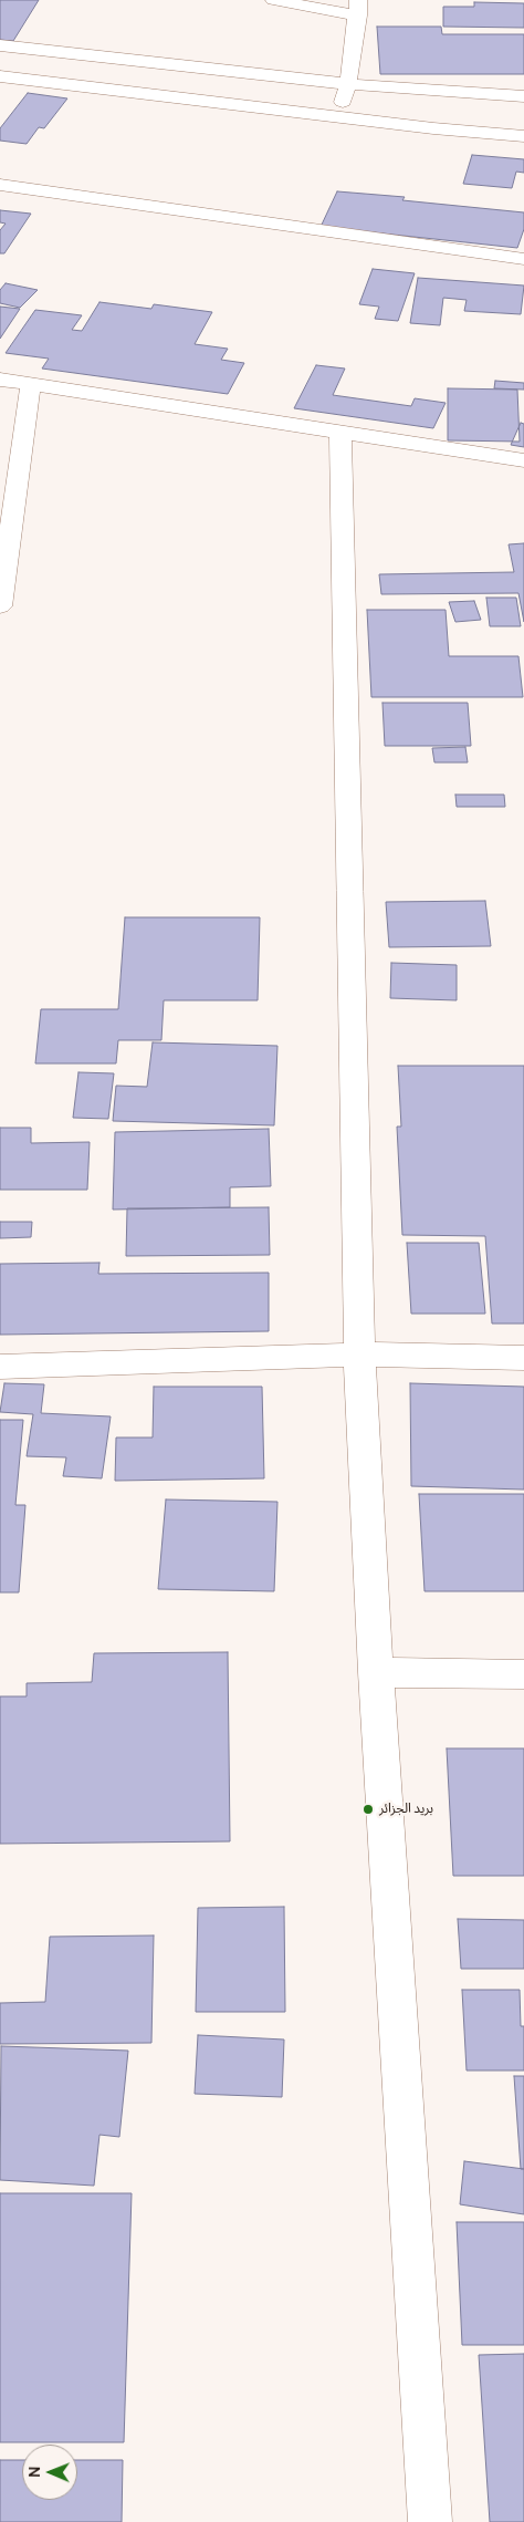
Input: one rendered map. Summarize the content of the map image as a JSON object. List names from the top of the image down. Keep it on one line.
{"places":["بريد الجزائر"],"north":"left"}
